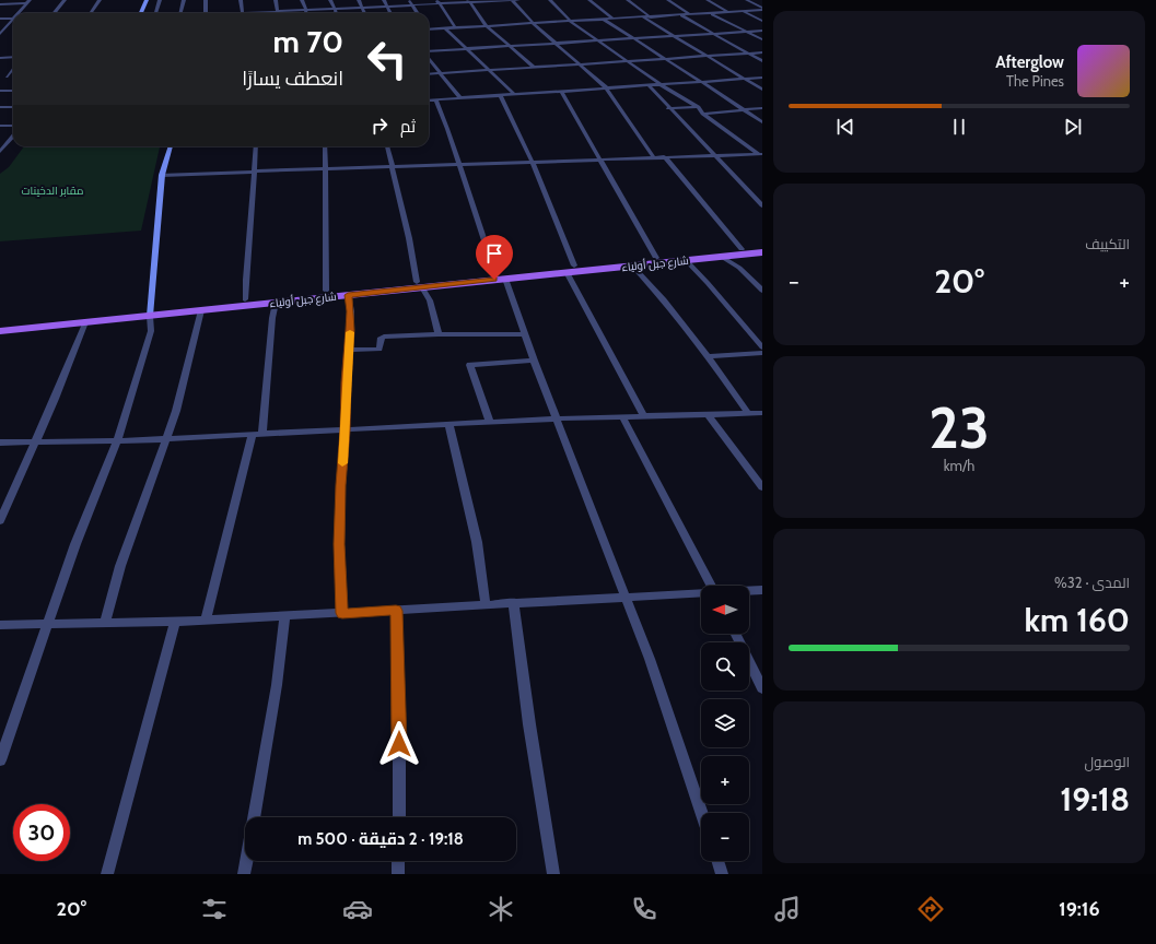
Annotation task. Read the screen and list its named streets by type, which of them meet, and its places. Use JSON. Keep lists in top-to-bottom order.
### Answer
{
  "streets": {
    "main road": ["شارع جبل أولياء"]
  },
  "parks": ["مقابر الدخينات"],
  "north": "left",
  "page": {
    "turn": ["70 m", "انعطف يسارًا"],
    "song": ["Afterglow", "The Pines"],
    "then": "ثم",
    "tile": [
      "التكييف",
      ["23", "km/h"],
      ["المدى · 32%", "160 km"],
      ["الوصول", "19:18"]
    ],
    "heat": ["−", "20°", "+"],
    "map_buttons": ["+", "−"],
    "limit": "30",
    "trip": "19:18 · 2 دقيقة · 500 m",
    "tabs": ["19:16", "20°"]
  }
}
